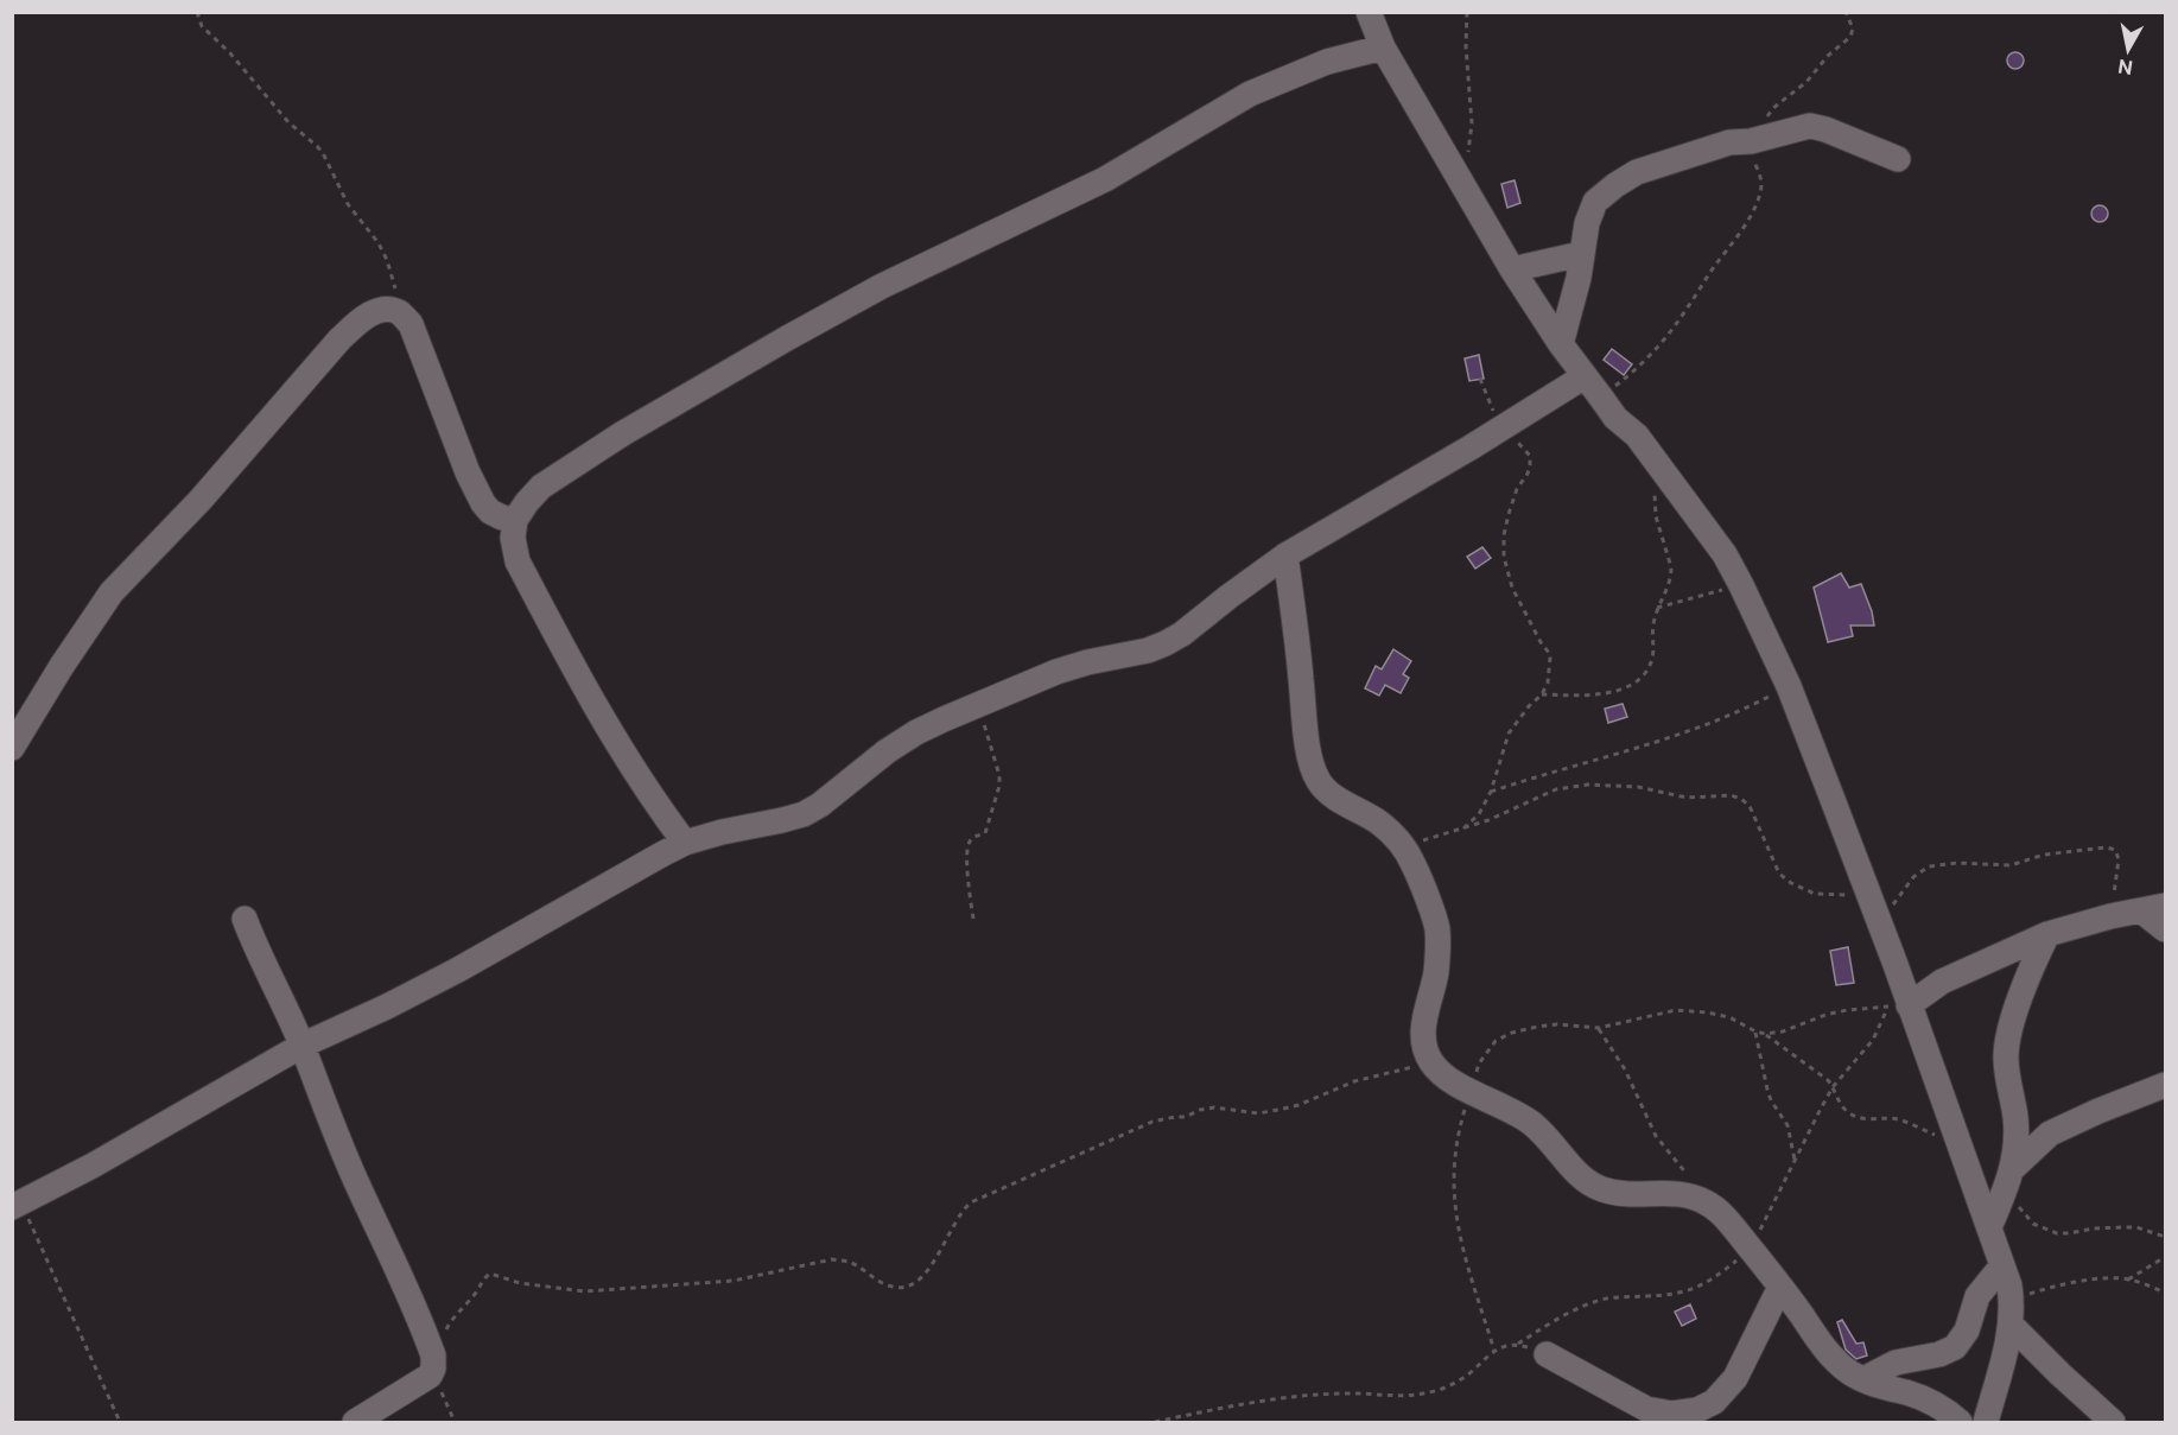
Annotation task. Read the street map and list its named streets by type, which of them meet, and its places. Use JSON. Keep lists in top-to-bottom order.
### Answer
{
  "north": "bottom"
}
